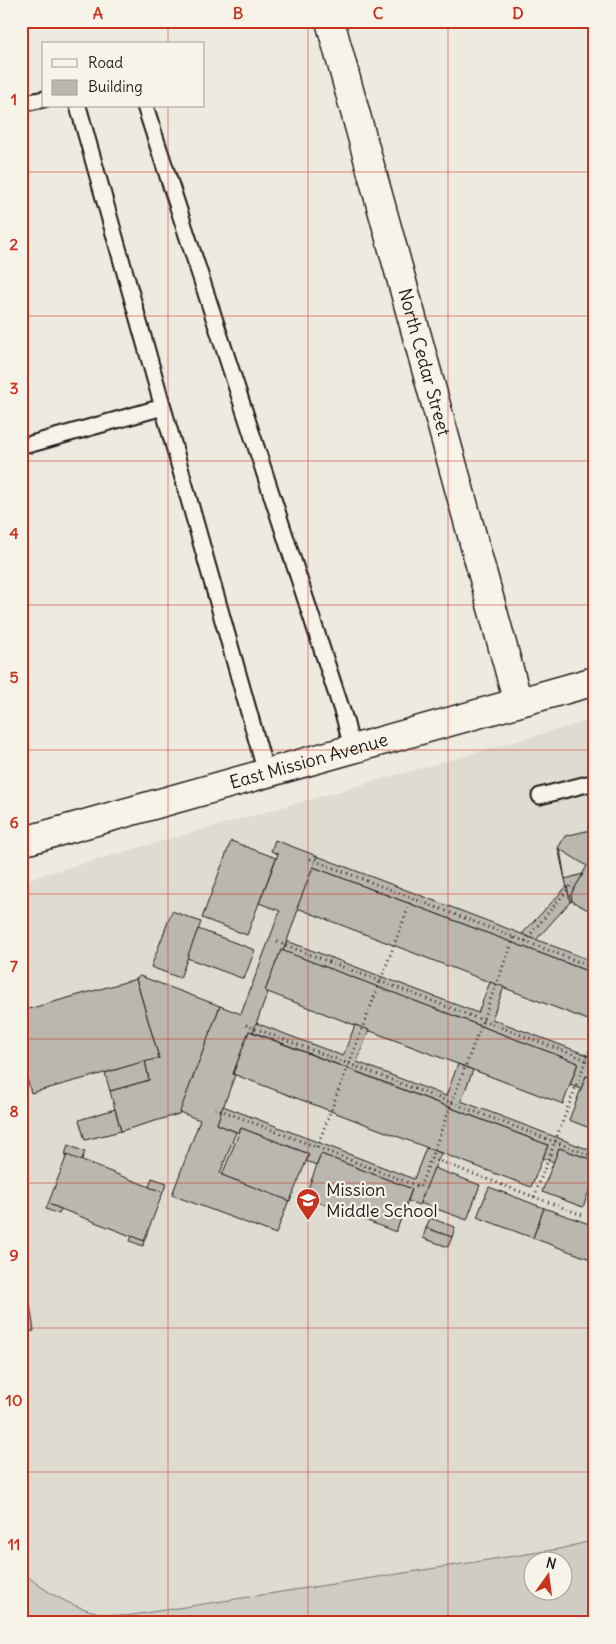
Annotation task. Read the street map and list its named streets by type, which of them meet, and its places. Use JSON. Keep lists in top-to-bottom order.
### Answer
{
  "streets": {
    "street": ["North Cedar Street", "East Mission Avenue"]
  },
  "crossings": [
    ["North Cedar Street", "East Mission Avenue"]
  ],
  "places": {
    "school or university": ["Mission Middle School"]
  },
  "legend": ["Road", "Building"],
  "north": "top",
  "grid": {
    "columns": [
      "A",
      "B",
      "C",
      "D"
    ],
    "rows": [
      "1",
      "2",
      "3",
      "4",
      "5",
      "6",
      "7",
      "8",
      "9",
      "10",
      "11"
    ]
  }
}
